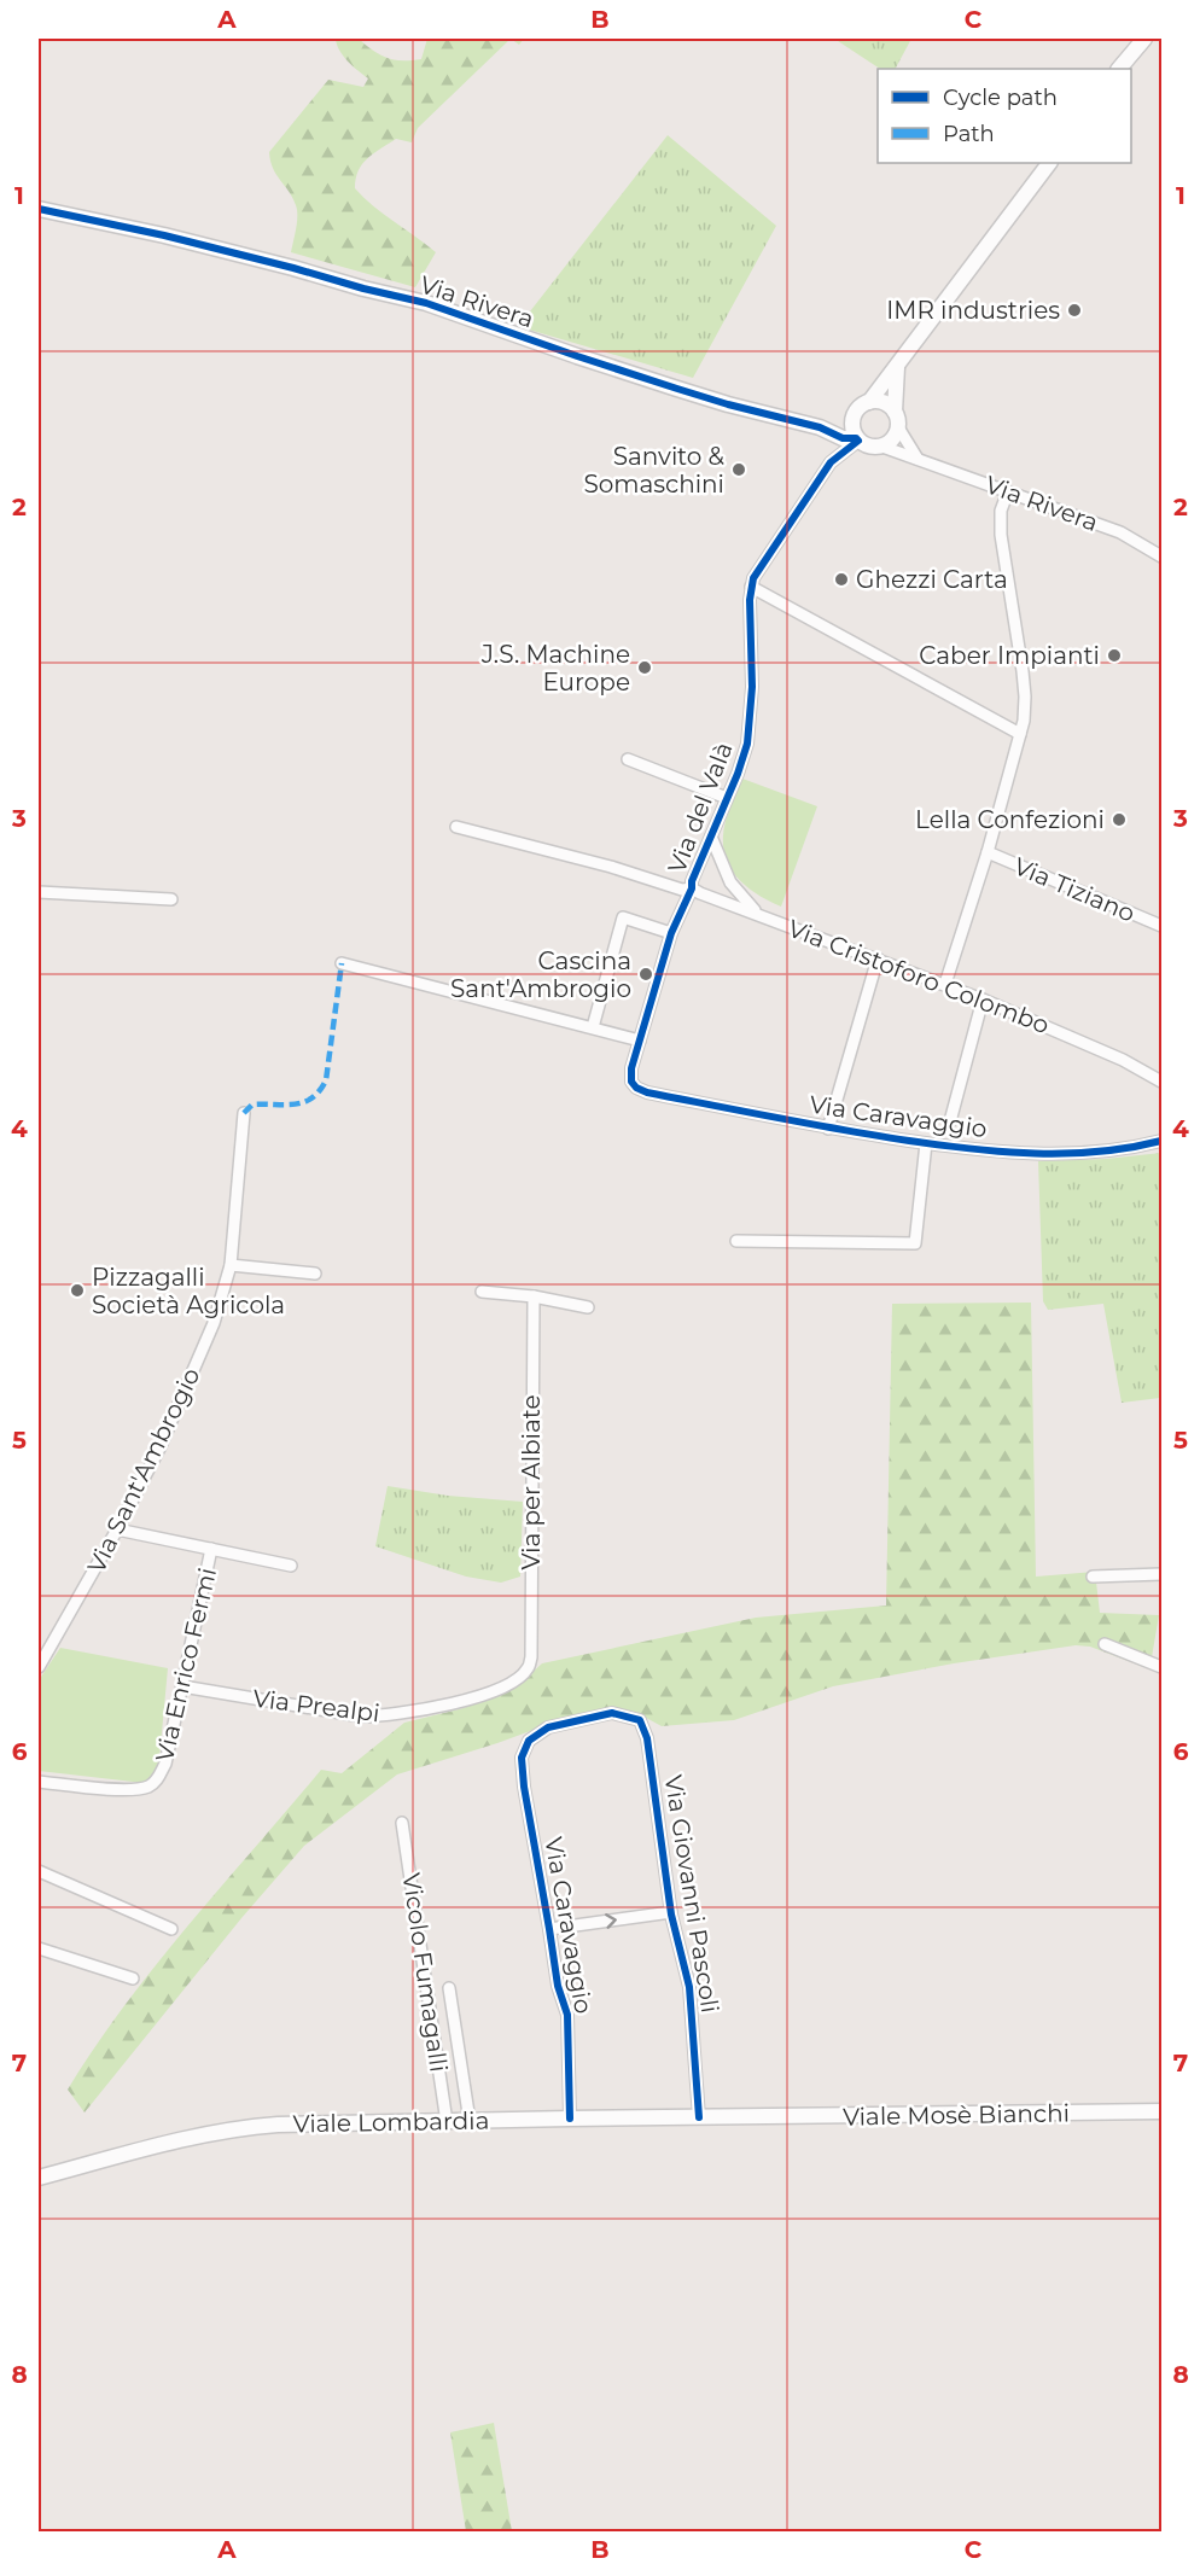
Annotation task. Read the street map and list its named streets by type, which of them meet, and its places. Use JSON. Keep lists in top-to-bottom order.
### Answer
{
  "streets": {
    "street": [
      "Via Rivera",
      "Via del Valà",
      "Via Tiziano",
      "Via Cristoforo Colombo",
      "Via Caravaggio",
      "Via Sant'Ambrogio",
      "Via per Albiate",
      "Via Enrico Fermi",
      "Via Prealpi",
      "Via Giovanni Pascoli",
      "Vicolo Fumagalli",
      "Viale Mosè Bianchi",
      "Viale Lombardia"
    ]
  },
  "crossings": [
    ["Via Rivera", "Via del Valà"],
    ["Via Rivera", "Via Tiziano"],
    ["Via del Valà", "Via Cristoforo Colombo"],
    ["Via del Valà", "Via Caravaggio"],
    ["Via Tiziano", "Via Cristoforo Colombo"],
    ["Via Caravaggio", "Via Giovanni Pascoli"],
    ["Via Caravaggio", "Viale Lombardia"],
    ["Via per Albiate", "Via Prealpi"],
    ["Via Enrico Fermi", "Via Prealpi"],
    ["Via Giovanni Pascoli", "Viale Lombardia"],
    ["Vicolo Fumagalli", "Viale Lombardia"],
    ["Viale Mosè Bianchi", "Viale Lombardia"]
  ],
  "places": [
    "IMR industries",
    "Sanvito & Somaschini",
    "Ghezzi Carta",
    "Caber Impianti",
    "J.S. Machine Europe",
    "Lella Confezioni",
    "Cascina Sant'Ambrogio",
    "Pizzagalli Società Agricola"
  ],
  "legend": ["Cycle path", "Path"],
  "grid": {
    "columns": ["A", "B", "C"],
    "rows": [
      "1",
      "2",
      "3",
      "4",
      "5",
      "6",
      "7",
      "8"
    ]
  }
}
